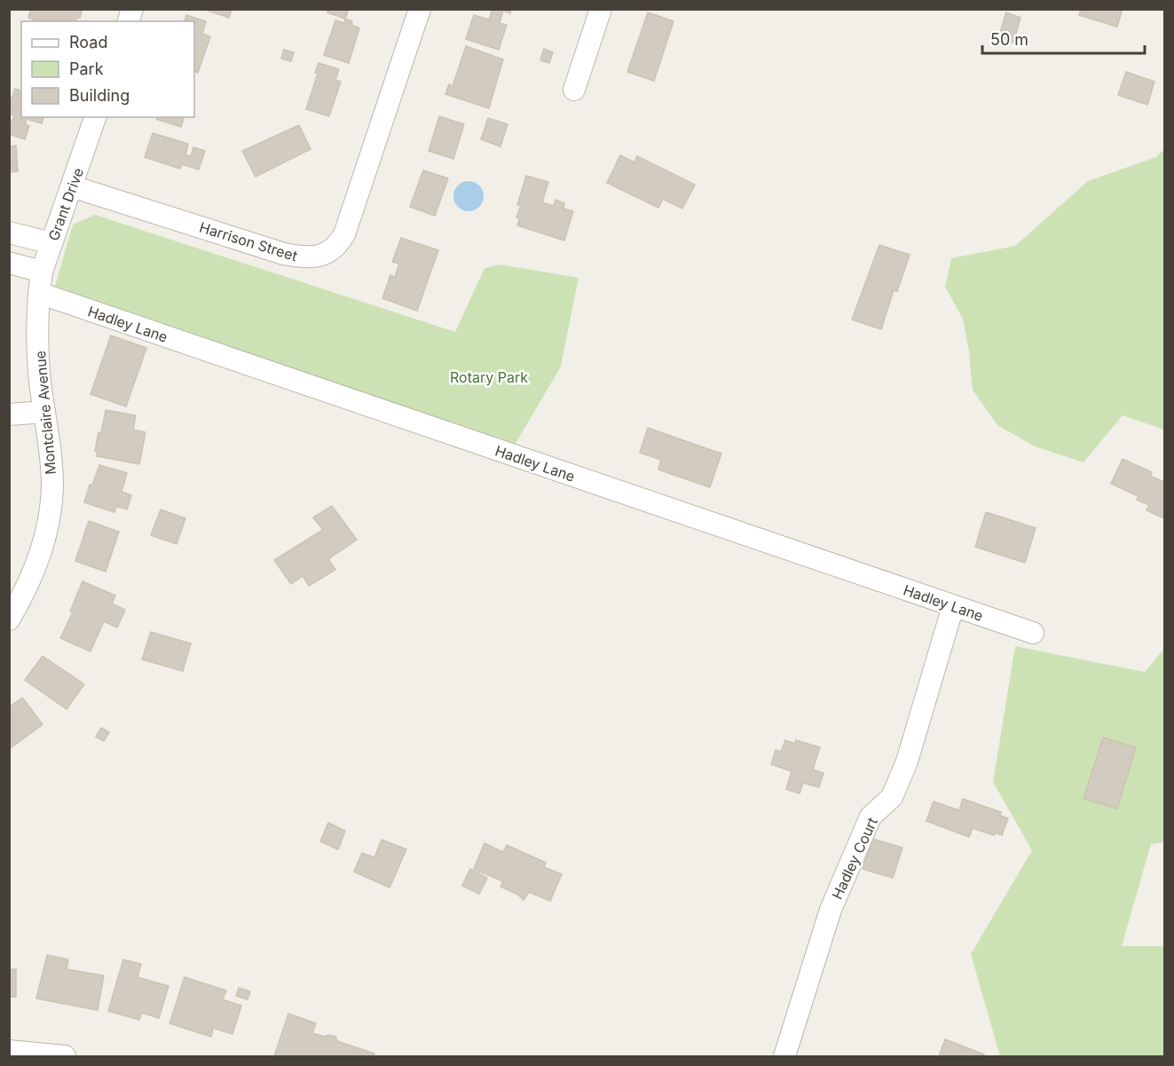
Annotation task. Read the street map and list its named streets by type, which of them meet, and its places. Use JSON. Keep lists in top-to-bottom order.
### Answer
{
  "streets": {
    "street": [
      "Grant Drive",
      "Harrison Street",
      "Hadley Lane",
      "Montclaire Avenue",
      "Hadley Court"
    ]
  },
  "crossings": [
    ["Grant Drive", "Harrison Street"],
    ["Grant Drive", "Hadley Lane"],
    ["Grant Drive", "Montclaire Avenue"],
    ["Hadley Lane", "Montclaire Avenue"],
    ["Hadley Lane", "Hadley Court"]
  ],
  "parks": ["Rotary Park"],
  "legend": ["Road", "Park", "Building"],
  "scale_bar": "50 m"
}
